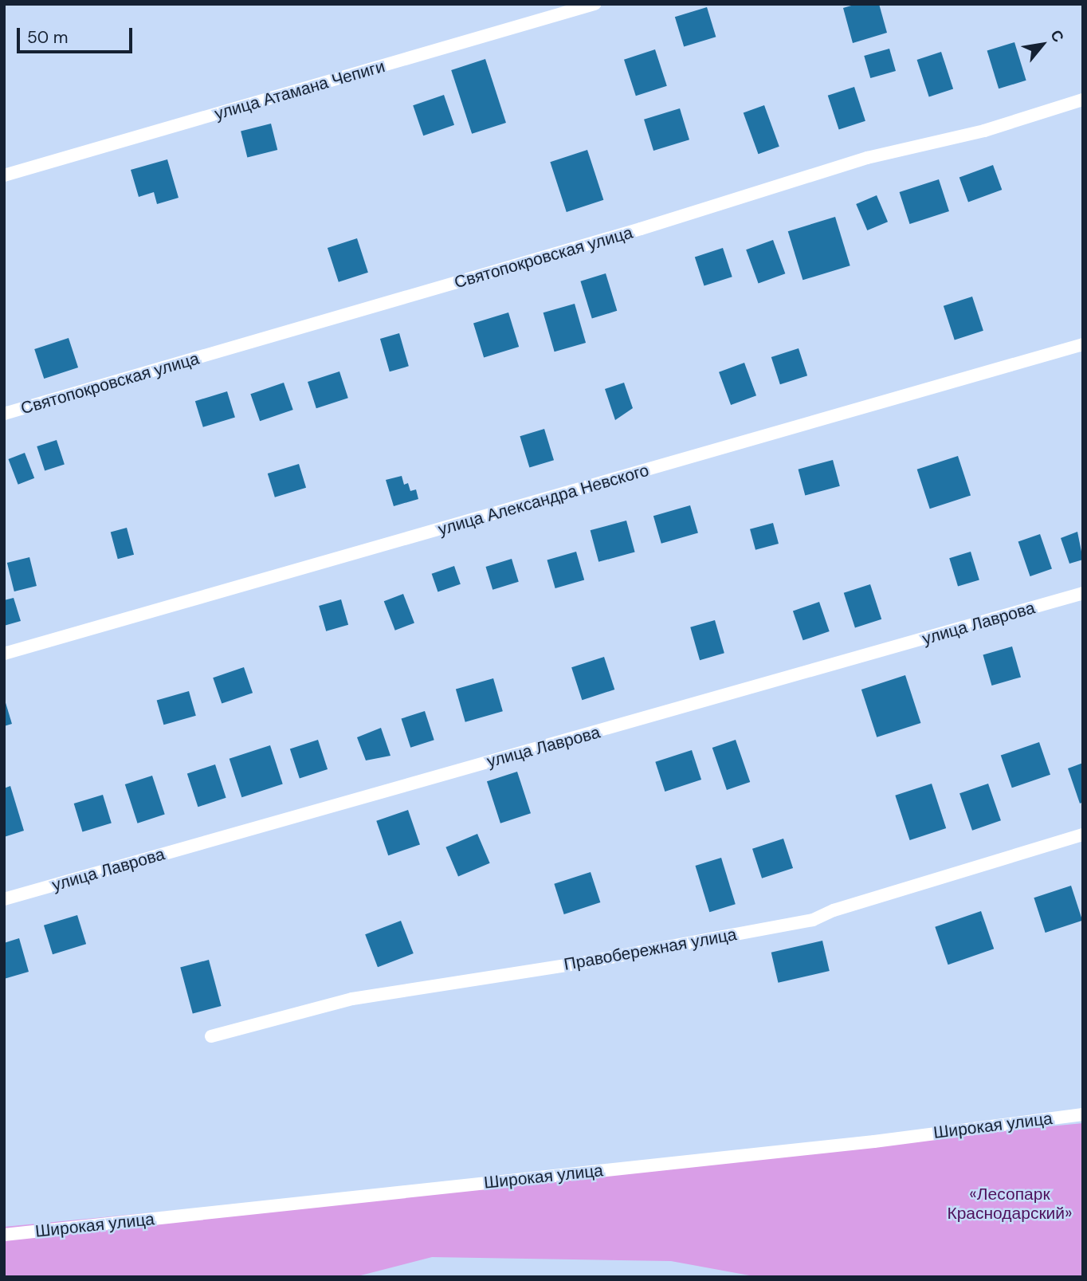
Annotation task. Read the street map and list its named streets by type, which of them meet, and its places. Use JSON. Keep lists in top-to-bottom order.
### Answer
{
  "streets": {
    "street": [
      "улица Атамана Чепиги",
      "Святопокровская улица",
      "улица Александра Невского",
      "улица Лаврова",
      "Правобережная улица",
      "Широкая улица"
    ]
  },
  "parks": ["«Лесопарк Краснодарский»"],
  "scale_bar": "50 m",
  "north": "top right"
}
